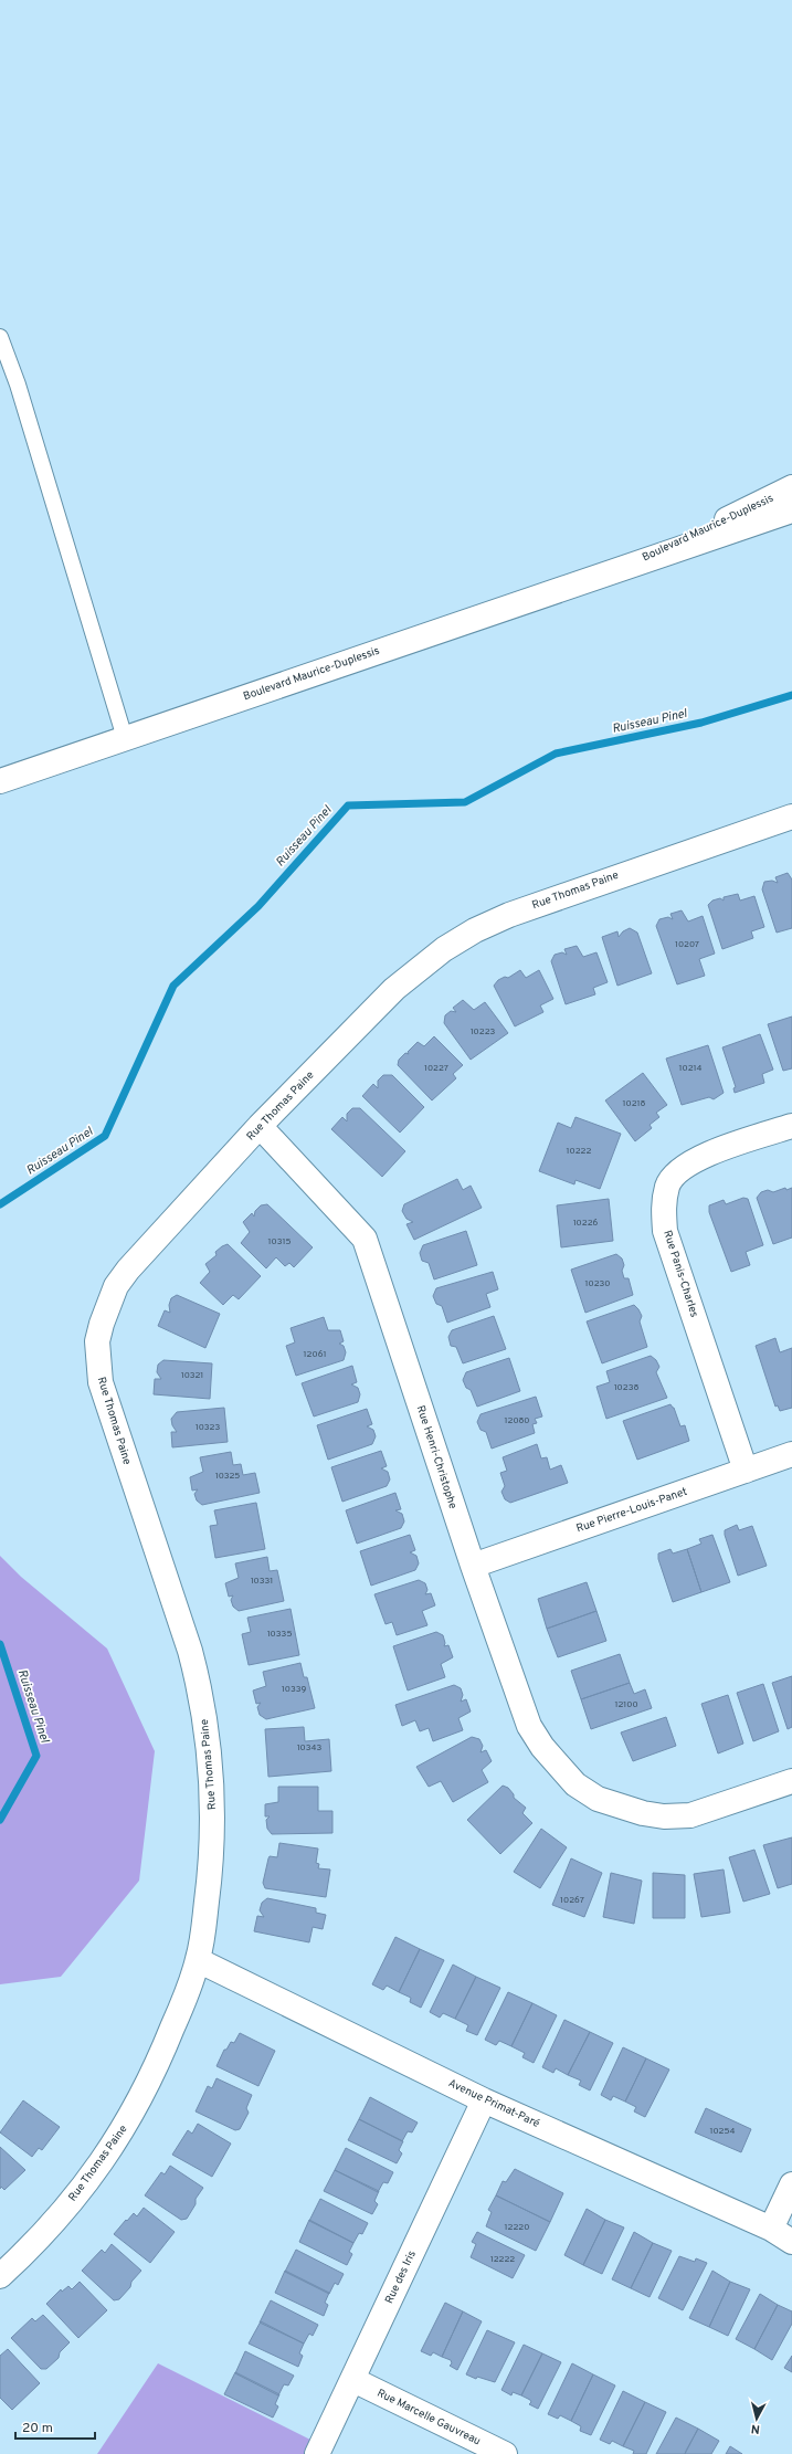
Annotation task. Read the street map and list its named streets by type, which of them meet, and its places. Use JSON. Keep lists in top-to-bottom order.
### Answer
{
  "streets": {
    "street": [
      "Boulevard Maurice-Duplessis",
      "Rue Thomas Paine",
      "Rue Panis-Charles",
      "Rue Henri-Christophe",
      "Rue Pierre-Louis-Panet",
      "Avenue Primat-Paré",
      "Rue des Iris",
      "Rue Marcelle Gauvreau"
    ]
  },
  "crossings": [
    ["Rue Thomas Paine", "Rue Henri-Christophe"],
    ["Rue Thomas Paine", "Avenue Primat-Paré"],
    ["Rue Panis-Charles", "Rue Pierre-Louis-Panet"],
    ["Rue Henri-Christophe", "Rue Pierre-Louis-Panet"],
    ["Avenue Primat-Paré", "Rue des Iris"],
    ["Rue des Iris", "Rue Marcelle Gauvreau"]
  ],
  "water": ["Ruisseau Pinel"],
  "house_numbers": [
    "10207",
    "10223",
    "10227",
    "10214",
    "10218",
    "10222",
    "10226",
    "10315",
    "10230",
    "12061",
    "10321",
    "10238",
    "12080",
    "10323",
    "10325",
    "10331",
    "10335",
    "10339",
    "12100",
    "10343",
    "10267",
    "10254",
    "12220",
    "12222"
  ],
  "scale_bar": "20 m",
  "north": "bottom"
}
